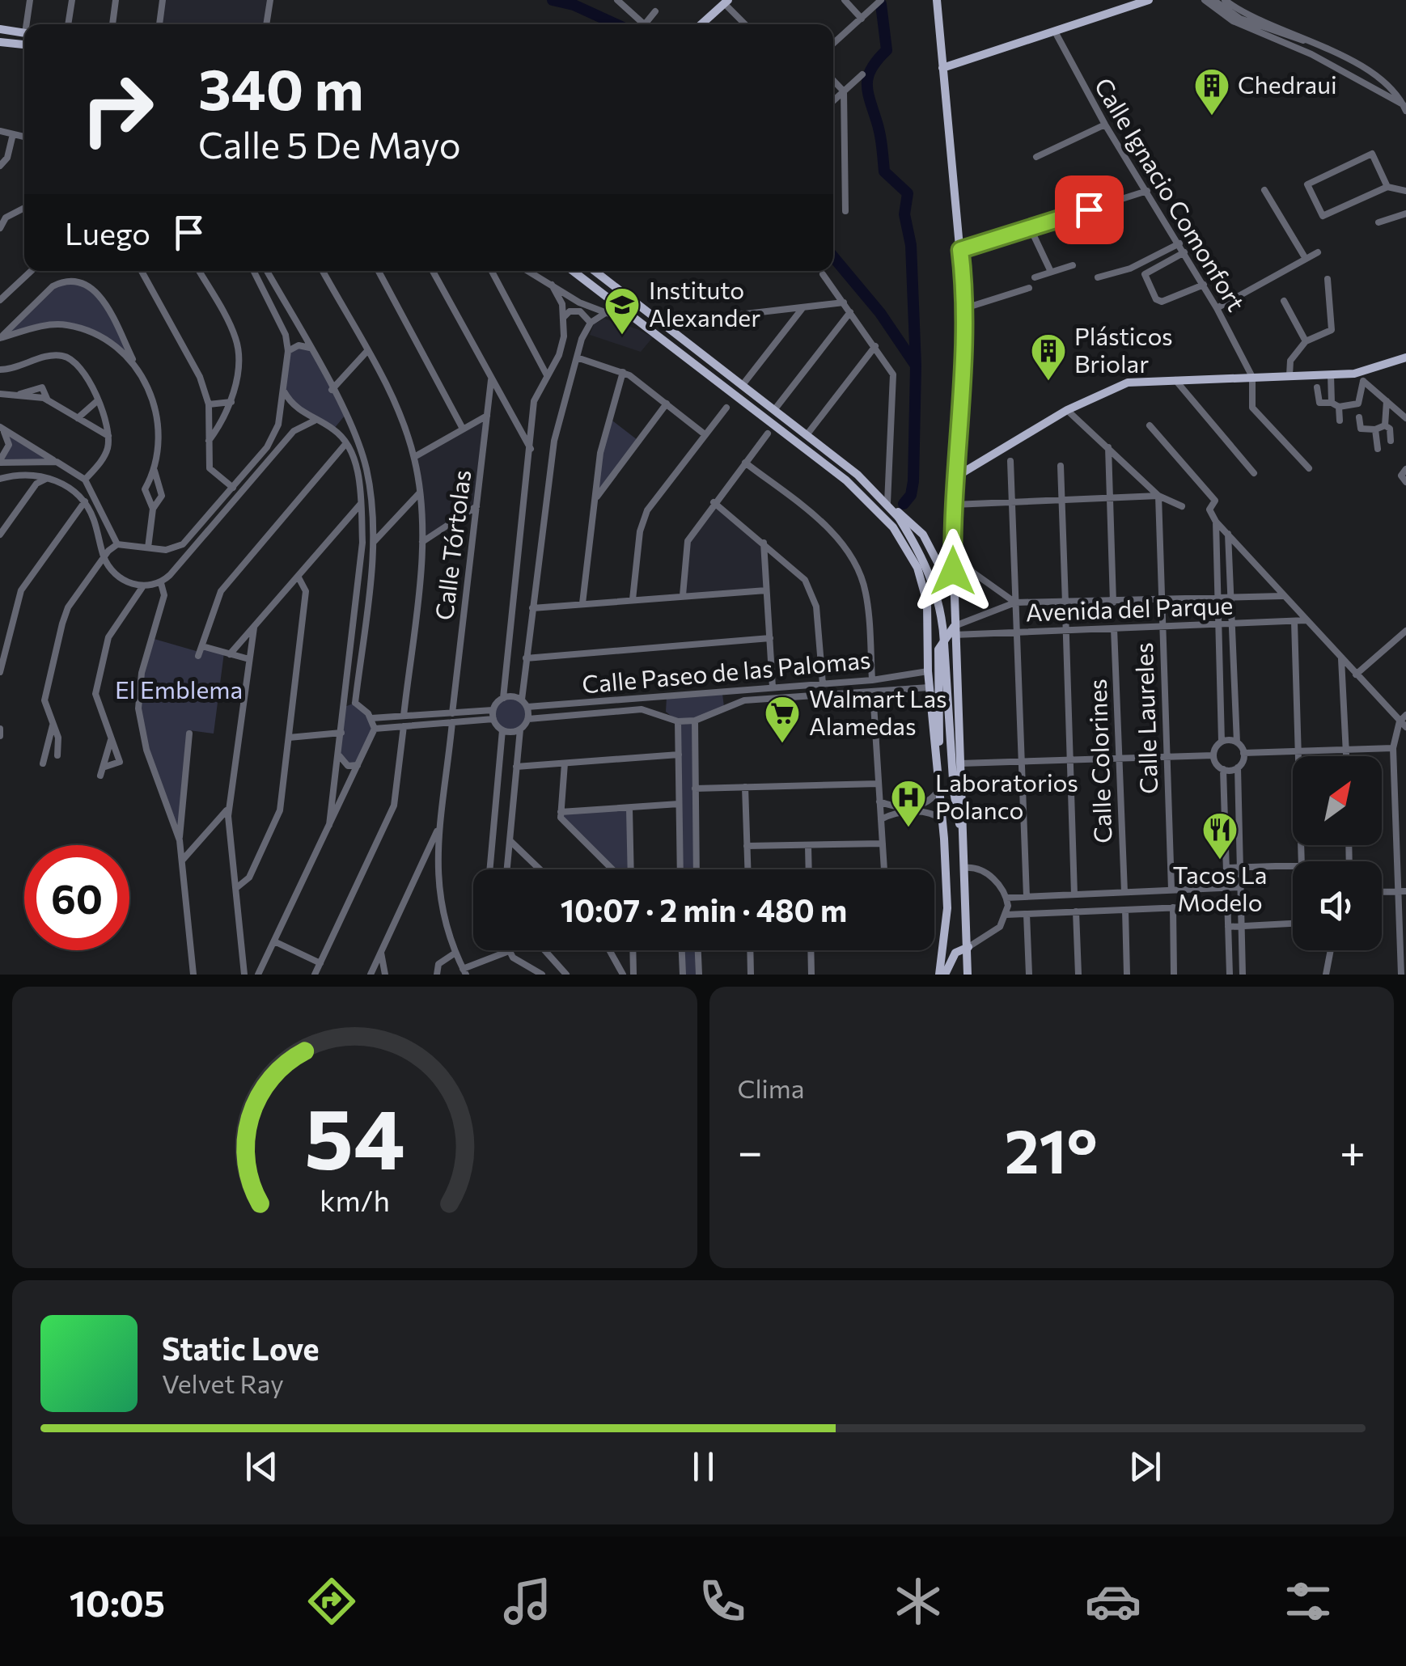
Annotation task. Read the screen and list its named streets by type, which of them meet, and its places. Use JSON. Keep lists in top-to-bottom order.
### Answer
{
  "streets": {
    "street": [
      "Calle Ignacio Comonfort",
      "Calle Tórtolas",
      "Avenida del Parque",
      "Calle Paseo de las Palomas",
      "Calle Laureles",
      "Calle Colorines"
    ]
  },
  "crossings": [
    ["Avenida del Parque", "Calle Laureles"],
    ["Avenida del Parque", "Calle Colorines"]
  ],
  "parks": ["El Emblema"],
  "places": {
    "building": ["Chedraui", "Plásticos Briolar"],
    "school or university": ["Instituto Alexander"],
    "supermarket": ["Walmart Las Alamedas"],
    "hospital": ["Laboratorios Polanco"],
    "restaurant": ["Tacos La Modelo"]
  },
  "north": "top right",
  "page": {
    "turn": ["340 m", "Calle 5 De Mayo"],
    "then": "Luego",
    "limit": "60",
    "trip": "10:07 · 2 min · 480 m",
    "tile": "Clima",
    "heat": ["−", "21°", "+"],
    "song": ["Static Love", "Velvet Ray"],
    "tabs": "10:05",
    "gauge": ["54", "km/h"]
  }
}
